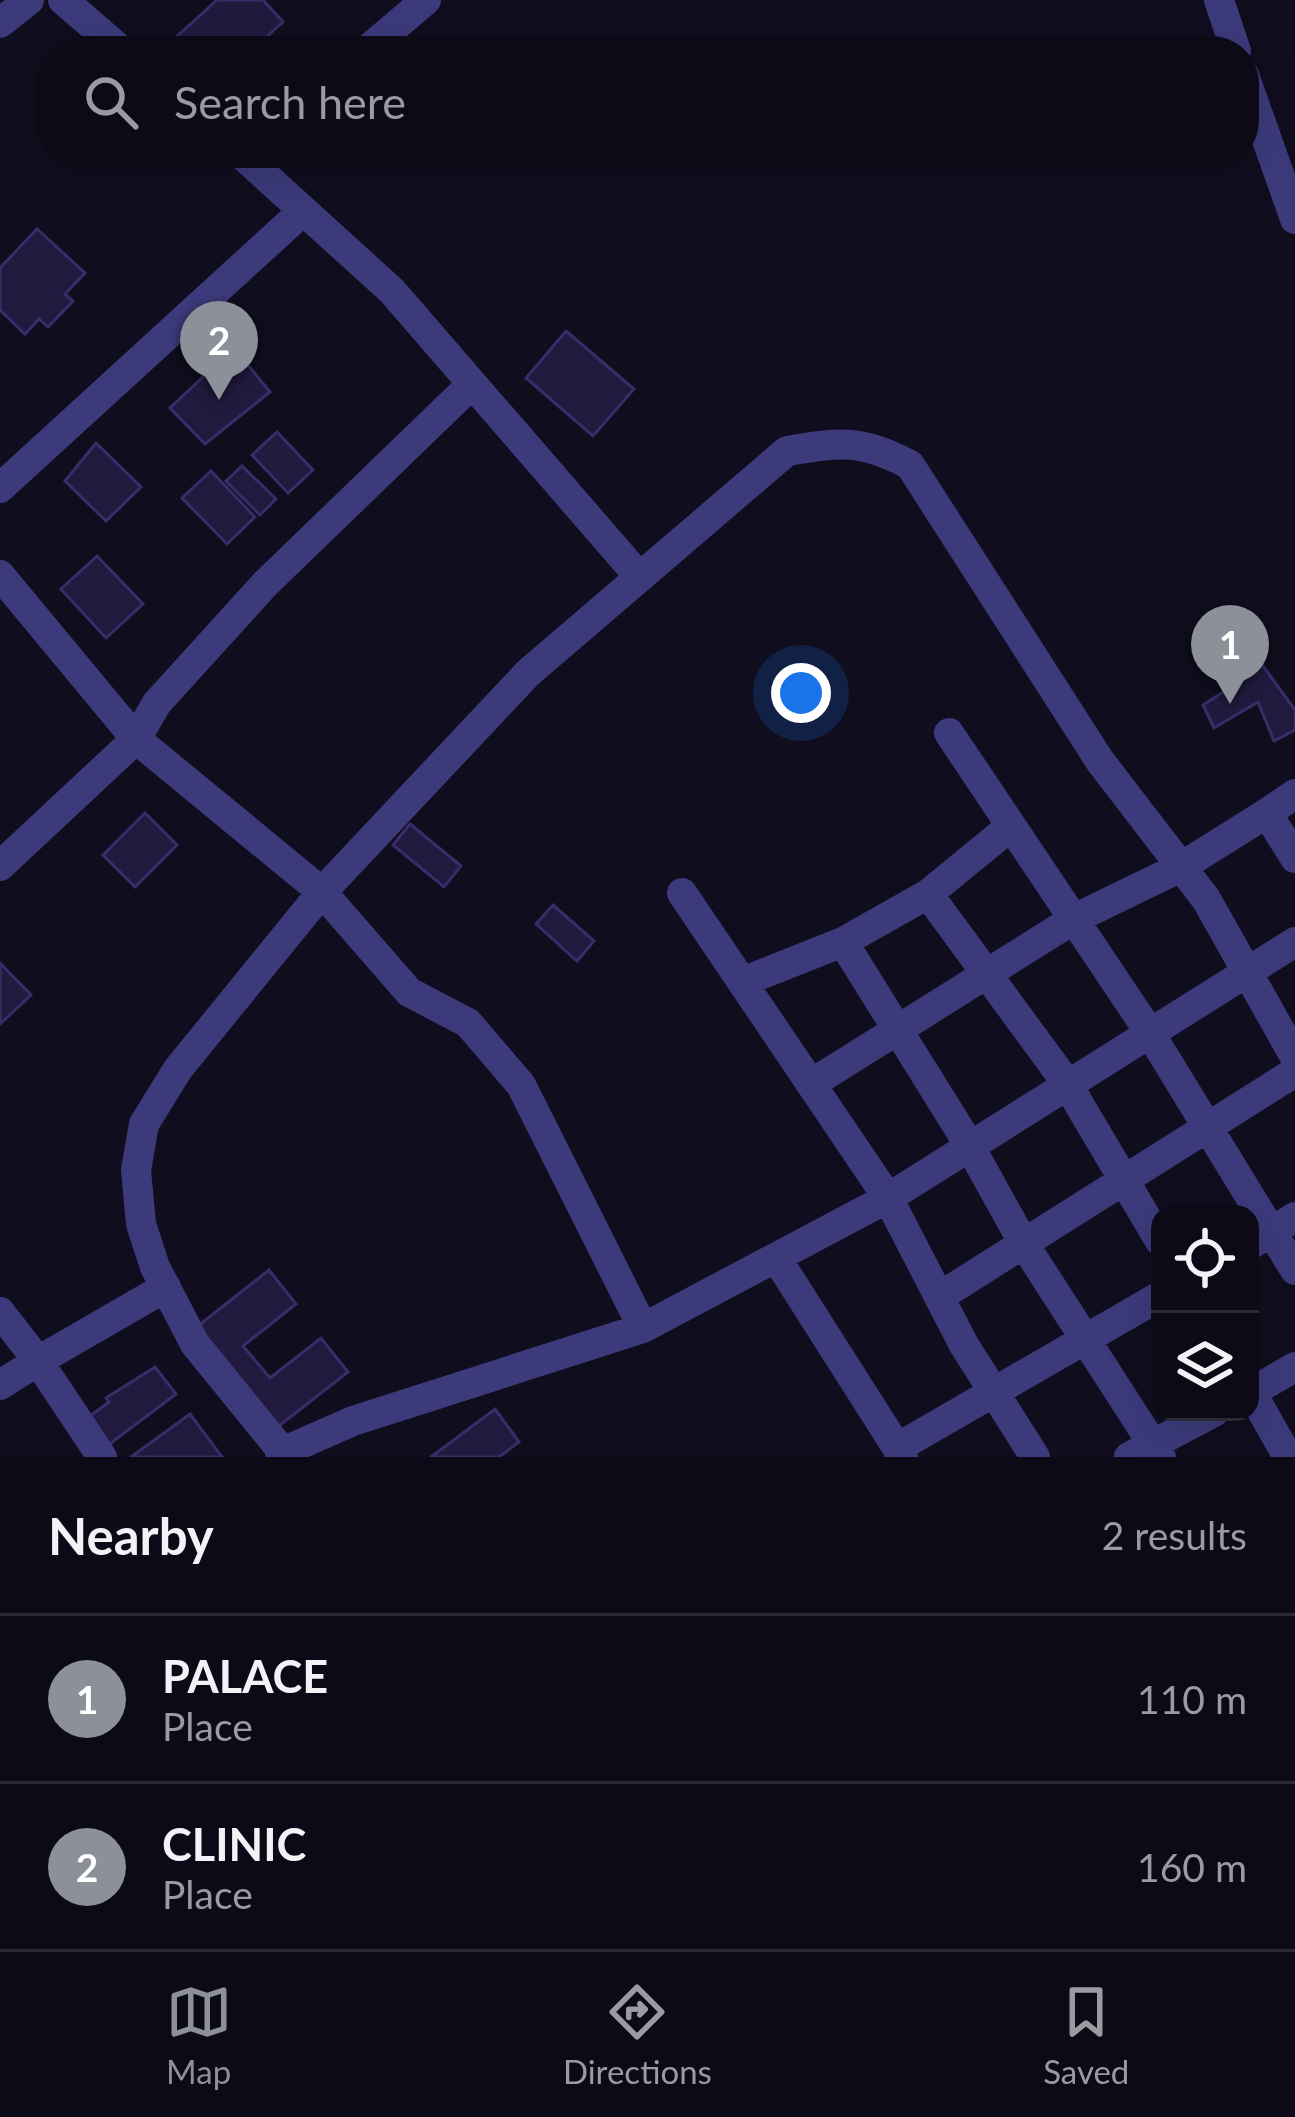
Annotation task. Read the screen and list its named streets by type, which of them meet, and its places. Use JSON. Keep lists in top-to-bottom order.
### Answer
{
  "page": {
    "search": "Search here",
    "pins": ["2", "1"],
    "heading": ["Nearby", "2 results"],
    "list": [
      {
        "mark": "1",
        "name": "PALACE",
        "note": "Place",
        "value": "110 m"
      },
      {
        "mark": "2",
        "name": "CLINIC",
        "note": "Place",
        "value": "160 m"
      }
    ],
    "nav": ["Map", "Directions", "Saved"]
  }
}
